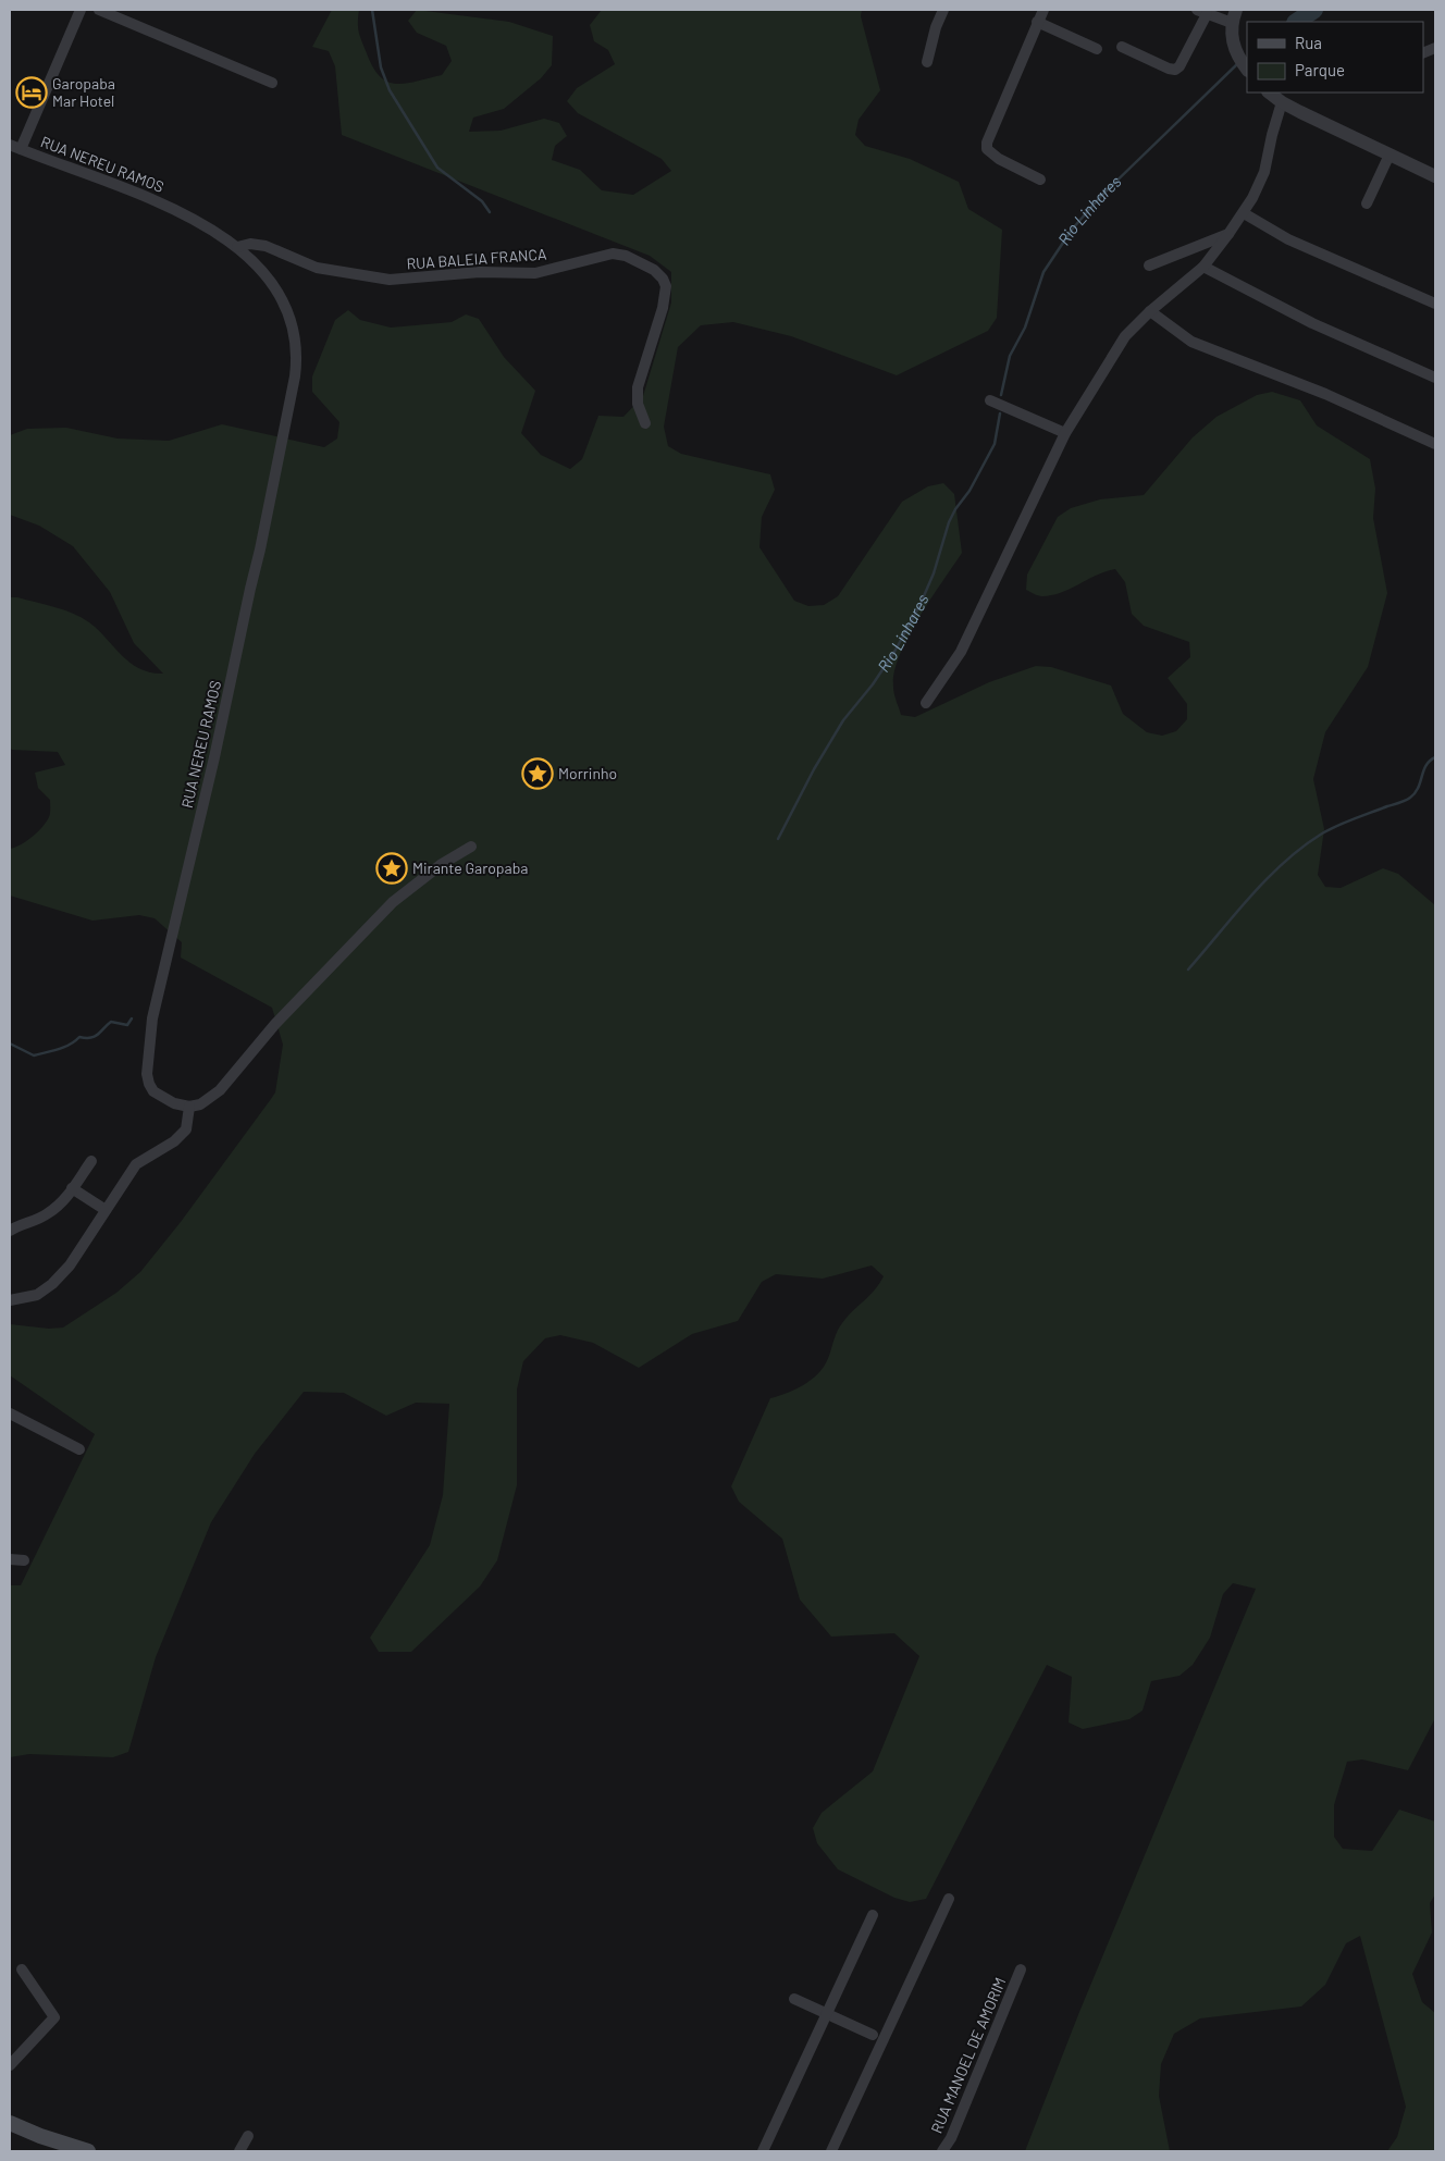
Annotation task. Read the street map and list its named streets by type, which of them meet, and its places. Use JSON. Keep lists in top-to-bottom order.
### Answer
{
  "streets": {
    "street": ["RUA NEREU RAMOS", "RUA BALEIA FRANCA", "RUA MANOEL DE AMORIM"]
  },
  "crossings": [
    ["RUA NEREU RAMOS", "RUA BALEIA FRANCA"]
  ],
  "water": ["Rio Linhares"],
  "places": {
    "hotel": ["Garopaba Mar Hotel"],
    "place": ["Morrinho", "Mirante Garopaba"]
  },
  "legend": ["Rua", "Parque"]
}
